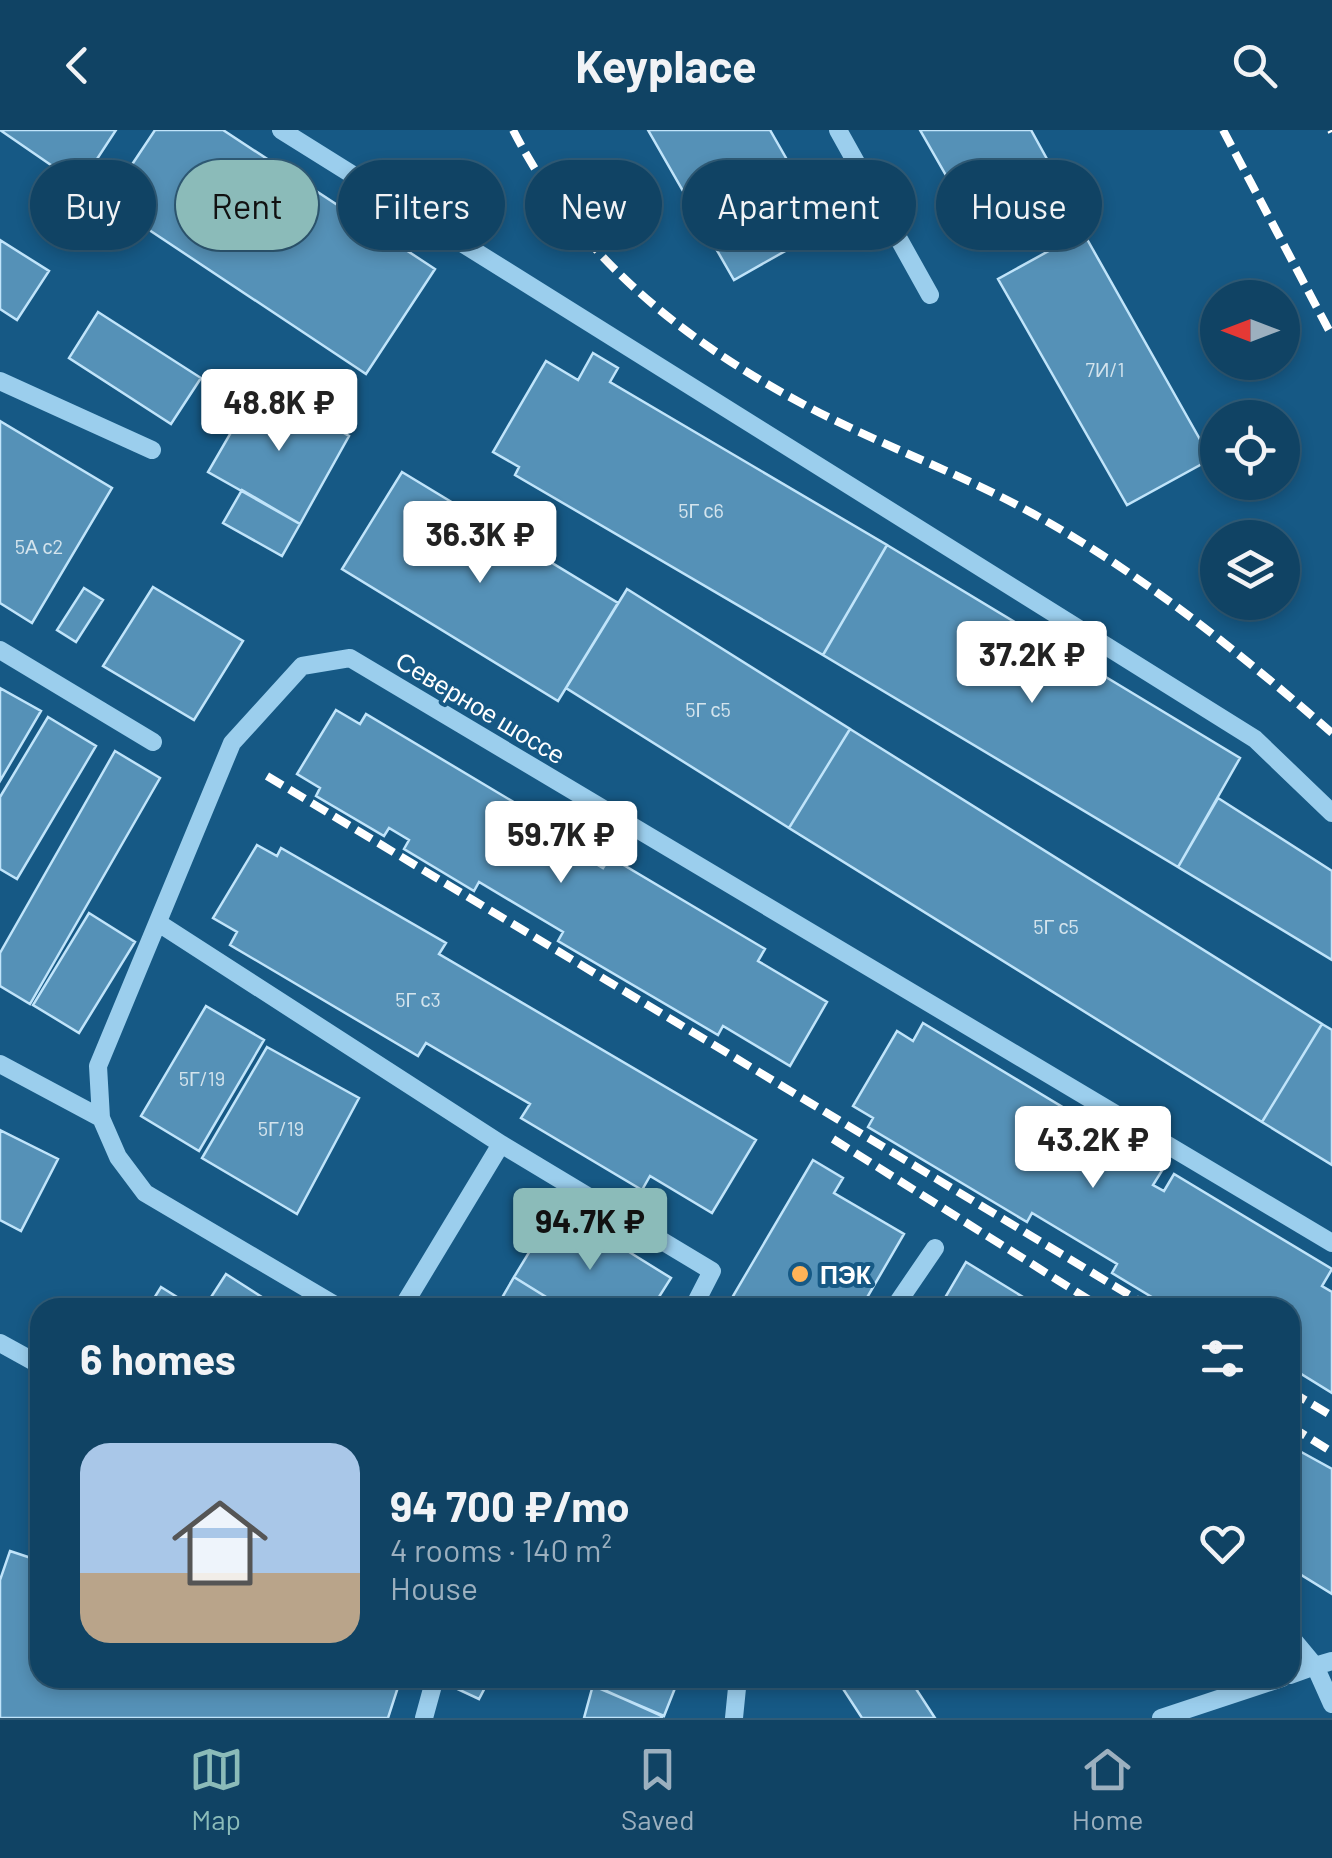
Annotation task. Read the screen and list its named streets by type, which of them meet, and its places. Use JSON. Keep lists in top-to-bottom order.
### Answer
{
  "streets": {
    "lane": ["Северное шоссе"]
  },
  "places": ["ПЭК"],
  "house_numbers": [
    "7И/1",
    "5Г с6",
    "5А с2",
    "5Г с5",
    "5Г с5",
    "5Г с3",
    "5Г/19",
    "5Г/19"
  ],
  "north": "left",
  "page": {
    "header": "Keyplace",
    "chip": [
      "Buy",
      "Rent",
      "Filters",
      "New",
      "Apartment",
      "House"
    ],
    "price": [
      "48.8K ₽",
      "36.3K ₽",
      "37.2K ₽",
      "59.7K ₽",
      "43.2K ₽",
      "94.7K ₽"
    ],
    "heading": "6 homes",
    "list": [
      {
        "name": "94 700 ₽/mo",
        "note": "4 rooms · 140 m² · House"
      }
    ],
    "tabs": ["Map", "Saved", "Home"]
  }
}
